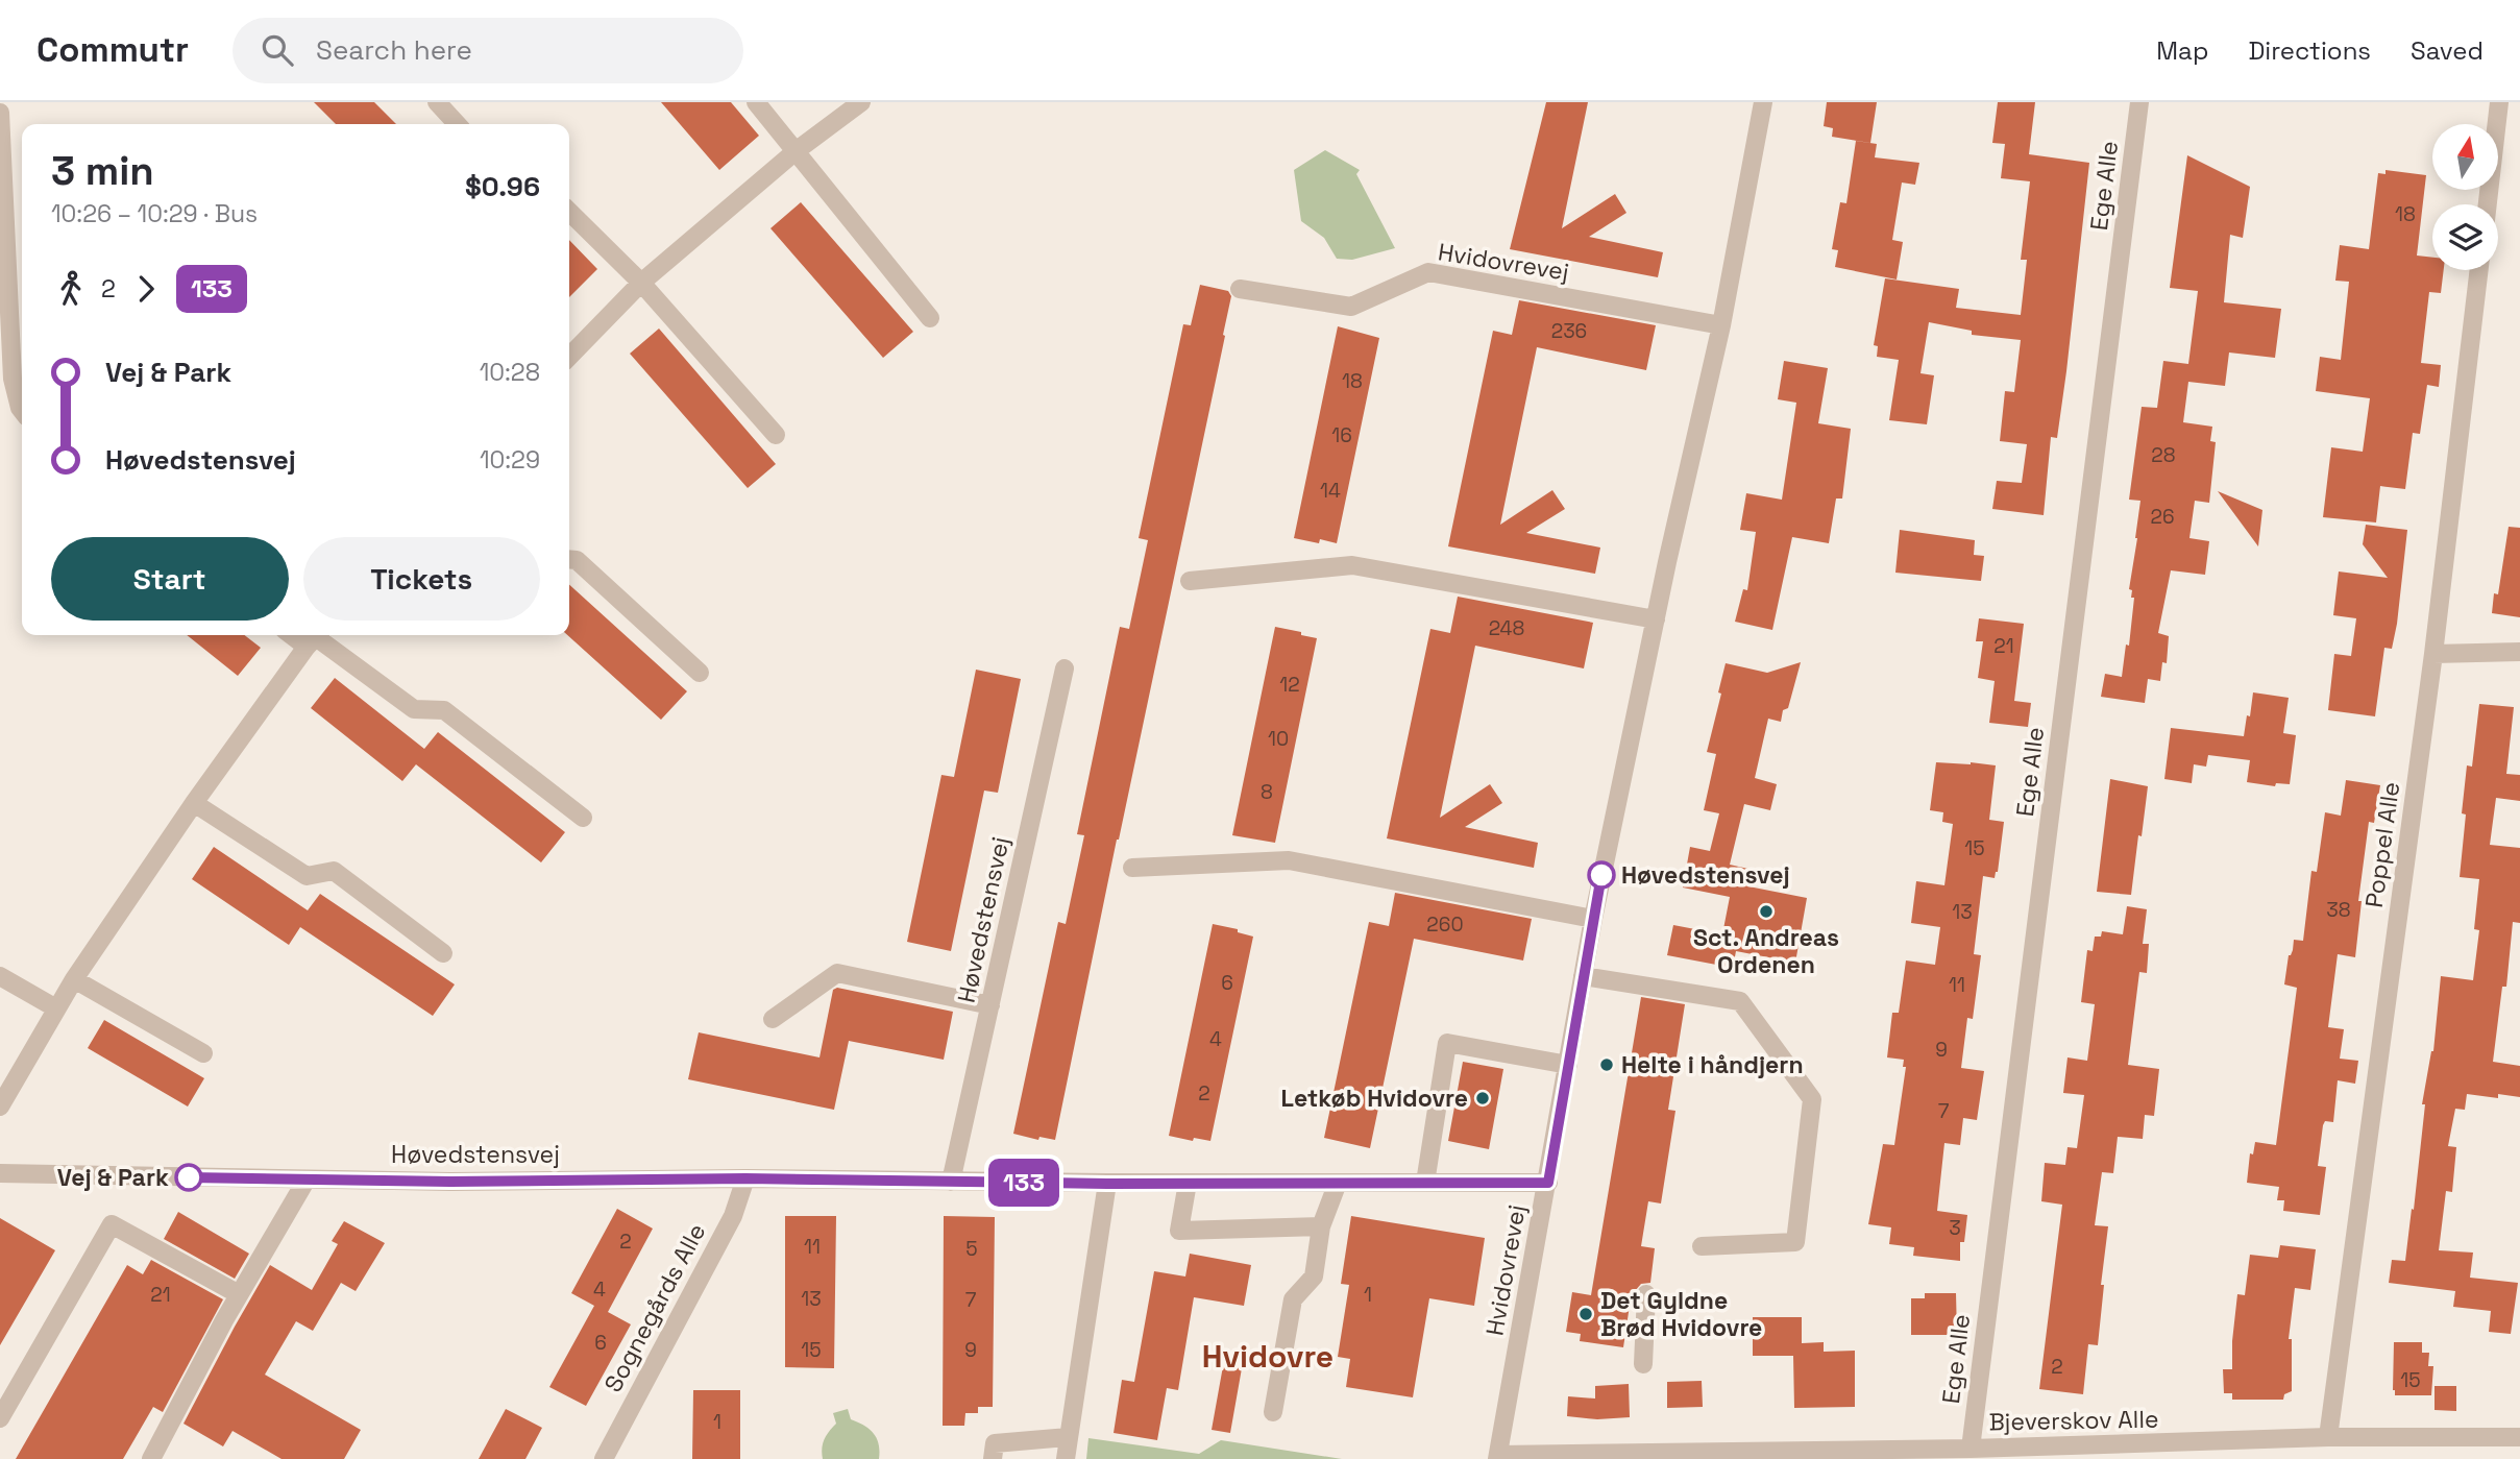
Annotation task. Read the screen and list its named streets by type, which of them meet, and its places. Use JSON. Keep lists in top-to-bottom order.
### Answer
{
  "streets": {
    "street": [
      "Ege Alle",
      "Hvidovrevej",
      "Poppel Alle",
      "Høvedstensvej",
      "Sognegårds Alle",
      "Bjeverskov Alle"
    ]
  },
  "crossings": [
    ["Ege Alle", "Bjeverskov Alle"],
    ["Hvidovrevej", "Høvedstensvej"],
    ["Hvidovrevej", "Bjeverskov Alle"],
    ["Poppel Alle", "Bjeverskov Alle"],
    ["Høvedstensvej", "Sognegårds Alle"]
  ],
  "districts": ["Hvidovre"],
  "places": [
    "Høvedstensvej",
    "Sct. Andreas Ordenen",
    "Helte i håndjern",
    "Letkøb Hvidovre",
    "Vej & Park",
    "Det Gyldne Brød Hvidovre"
  ],
  "lines": ["bus line 133"],
  "house_numbers": [
    "18",
    "236",
    "18",
    "16",
    "28",
    "14",
    "26",
    "248",
    "21",
    "12",
    "10",
    "8",
    "15",
    "38",
    "13",
    "260",
    "6",
    "11",
    "4",
    "9",
    "2",
    "7",
    "3",
    "2",
    "11",
    "5",
    "4",
    "21",
    "1",
    "13",
    "7",
    "6",
    "15",
    "9",
    "2",
    "15",
    "1"
  ],
  "north": "top",
  "page": {
    "header": "Commutr",
    "search": "Search here",
    "nav": ["Map", "Directions", "Saved"],
    "on_map": "133",
    "heading": ["3 min", "10:26 – 10:29 · Bus", "$0.96"],
    "legs": ["2", "133"],
    "list": [
      {
        "name": "Vej & Park",
        "value": "10:28"
      },
      {
        "name": "Høvedstensvej",
        "value": "10:29"
      }
    ],
    "buttons": ["Start", "Tickets"]
  }
}
